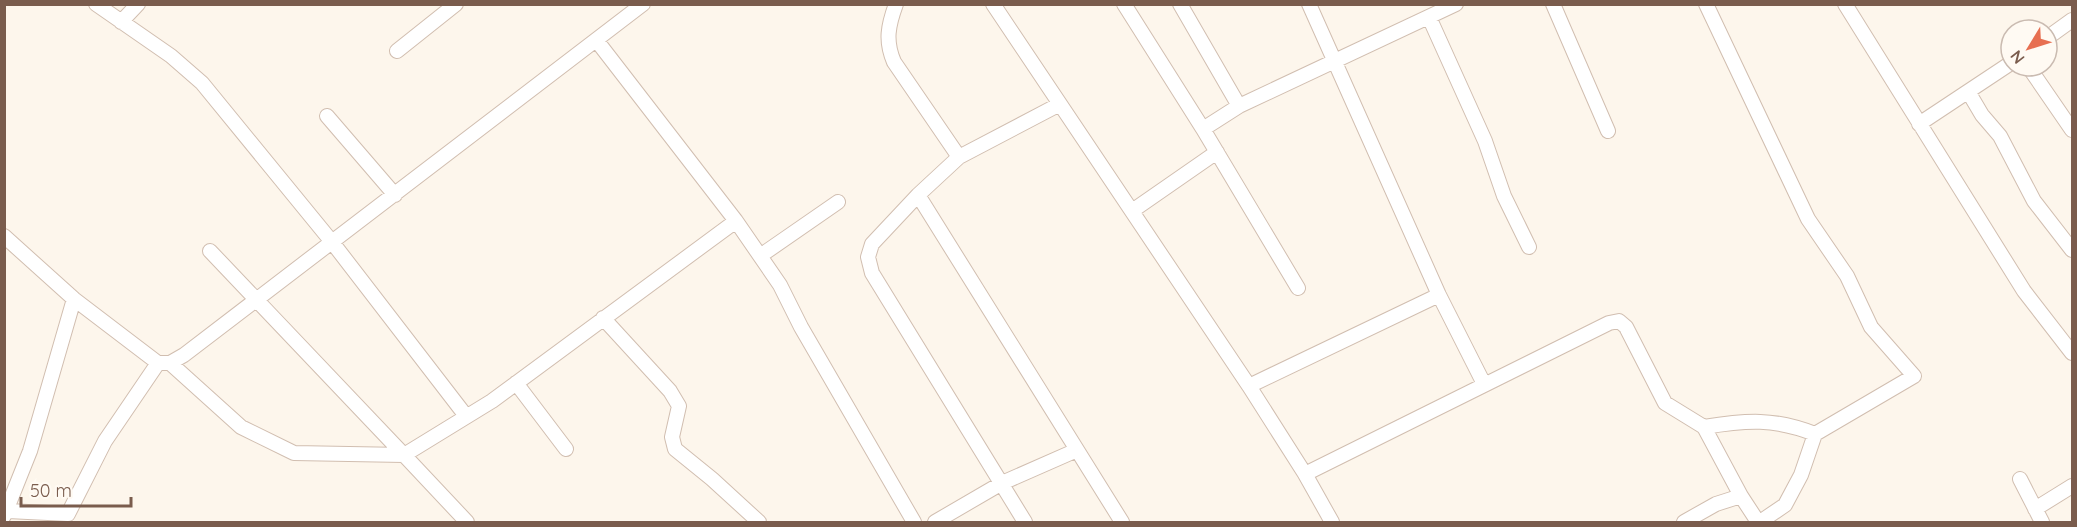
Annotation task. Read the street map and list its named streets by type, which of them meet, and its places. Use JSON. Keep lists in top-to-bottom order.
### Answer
{
  "scale_bar": "50 m",
  "north": "bottom left"
}
